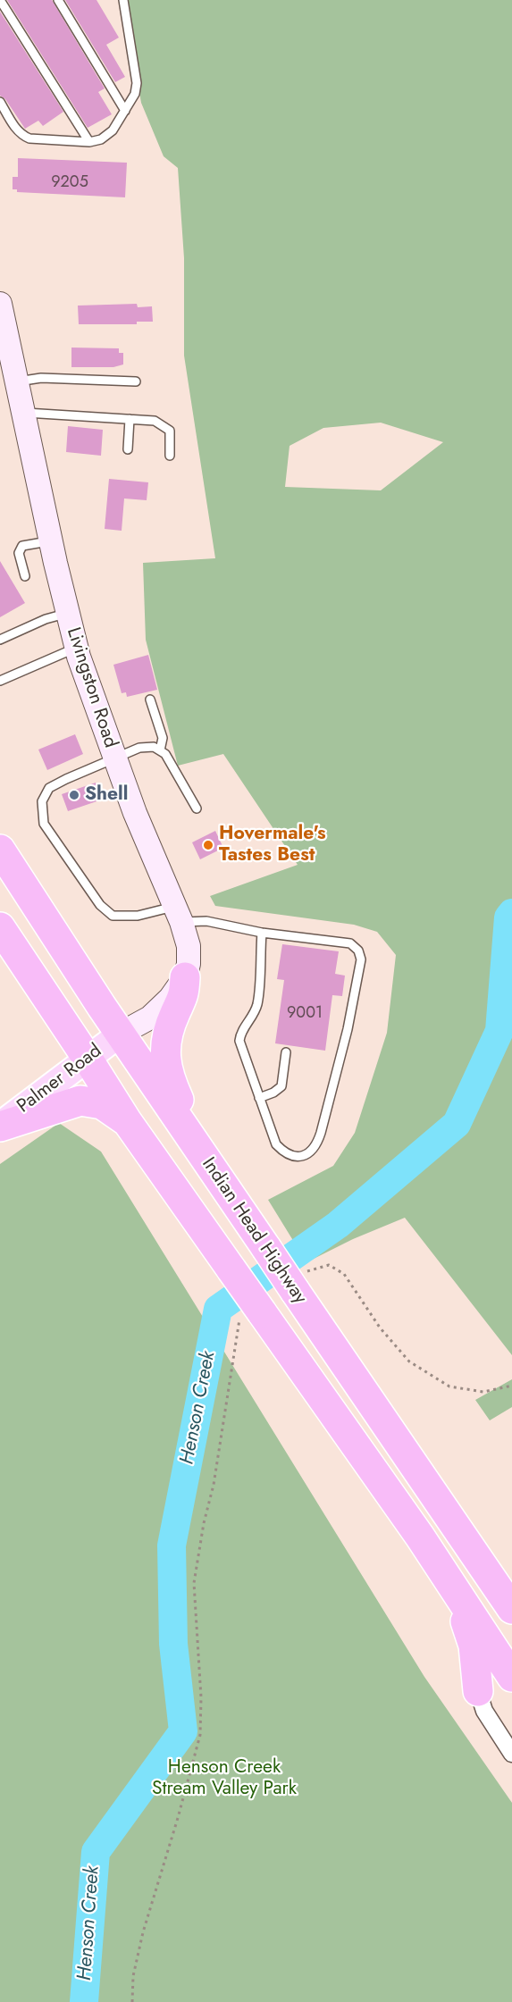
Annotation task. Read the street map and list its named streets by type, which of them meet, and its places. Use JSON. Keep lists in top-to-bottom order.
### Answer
{
  "streets": {
    "highway": ["Indian Head Highway"],
    "main road": ["Livingston Road", "Palmer Road"]
  },
  "crossings": [
    ["Livingston Road", "Palmer Road"],
    ["Livingston Road", "Indian Head Highway"],
    ["Palmer Road", "Indian Head Highway"]
  ],
  "water": ["Henson Creek"],
  "parks": ["Henson Creek Stream Valley Park"],
  "places": ["Shell", "Hovermale's Tastes Best"],
  "house_numbers": ["9205", "9001"]
}
